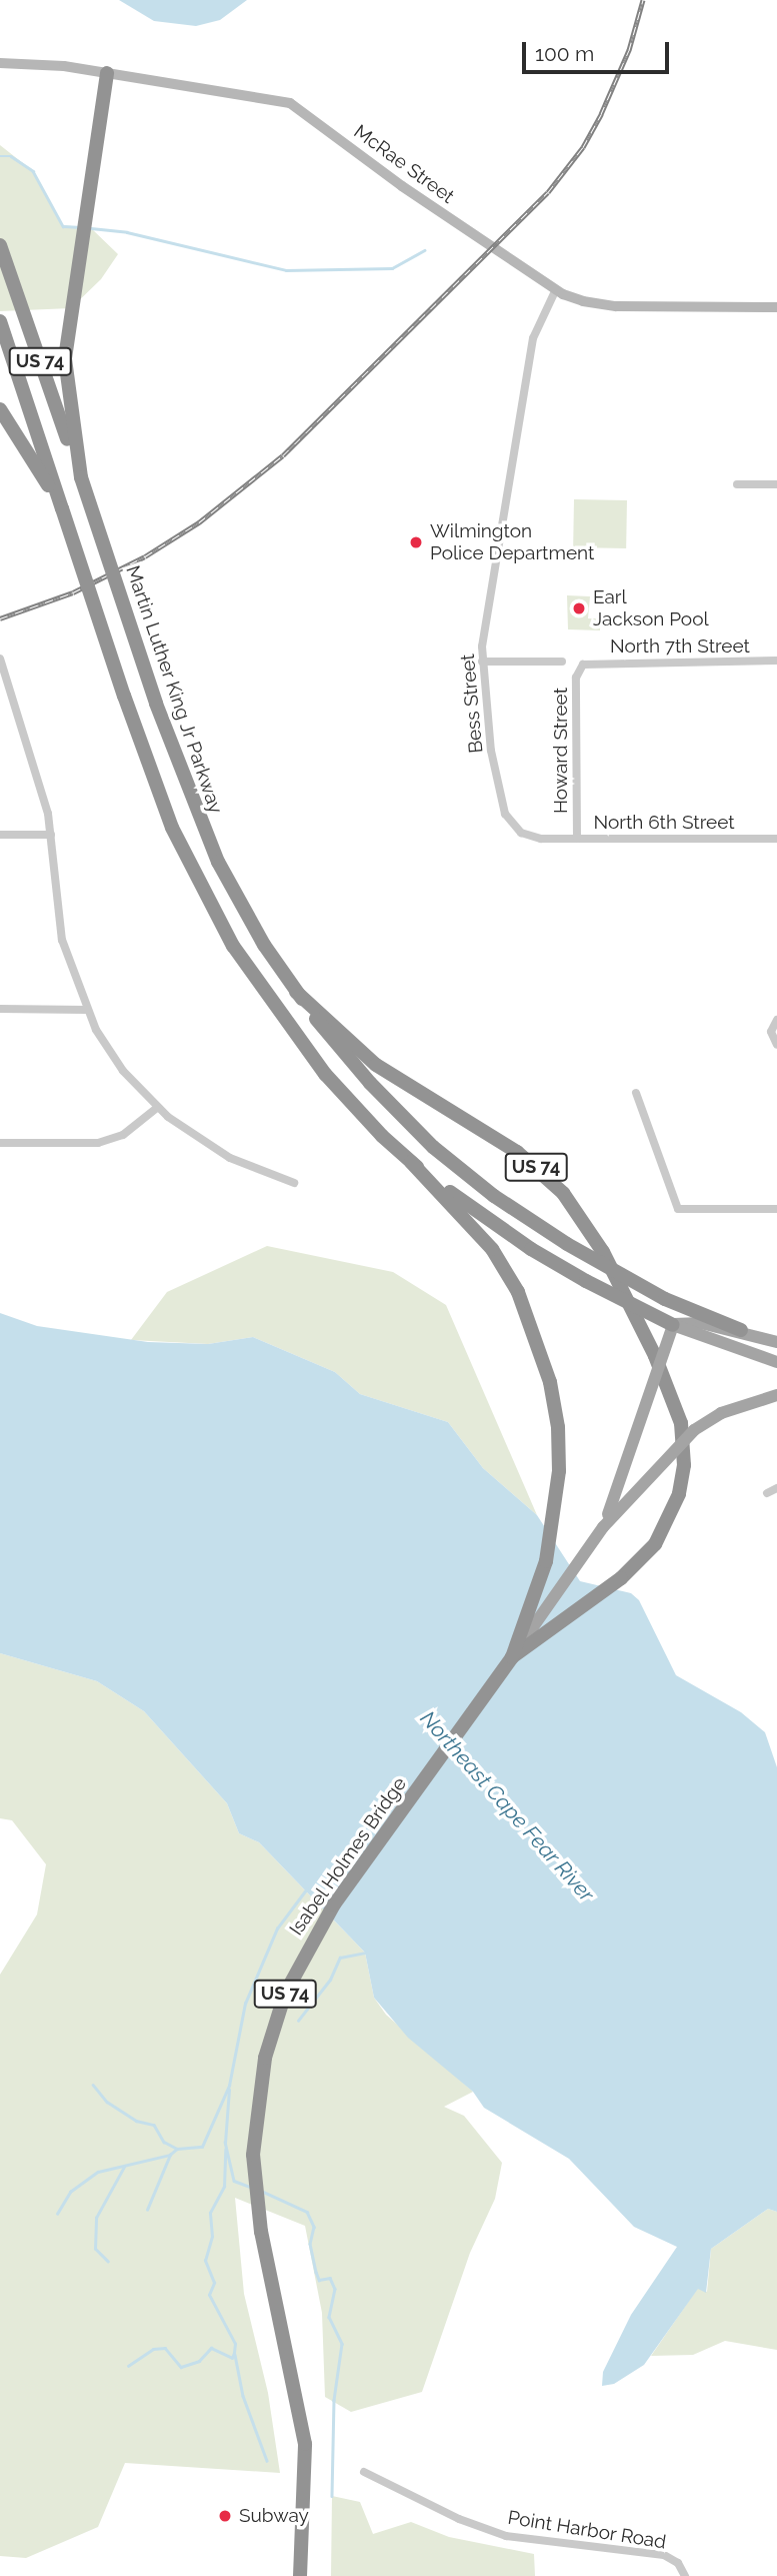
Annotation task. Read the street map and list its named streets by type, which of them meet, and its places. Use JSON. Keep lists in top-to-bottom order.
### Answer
{
  "streets": {
    "highway": ["US 74", "Martin Luther King Jr Parkway", "Isabel Holmes Bridge"],
    "street": [
      "McRae Street",
      "North 7th Street",
      "Bess Street",
      "Howard Street",
      "North 6th Street",
      "Point Harbor Road"
    ]
  },
  "crossings": [
    ["McRae Street", "Bess Street"],
    ["US 74", "Martin Luther King Jr Parkway"],
    ["US 74", "Isabel Holmes Bridge"],
    ["North 7th Street", "Howard Street"],
    ["Bess Street", "North 6th Street"],
    ["Howard Street", "North 6th Street"]
  ],
  "water": ["Northeast Cape Fear River"],
  "places": ["Wilmington Police Department", "Earl Jackson Pool", "Subway"],
  "scale_bar": "100 m"
}
